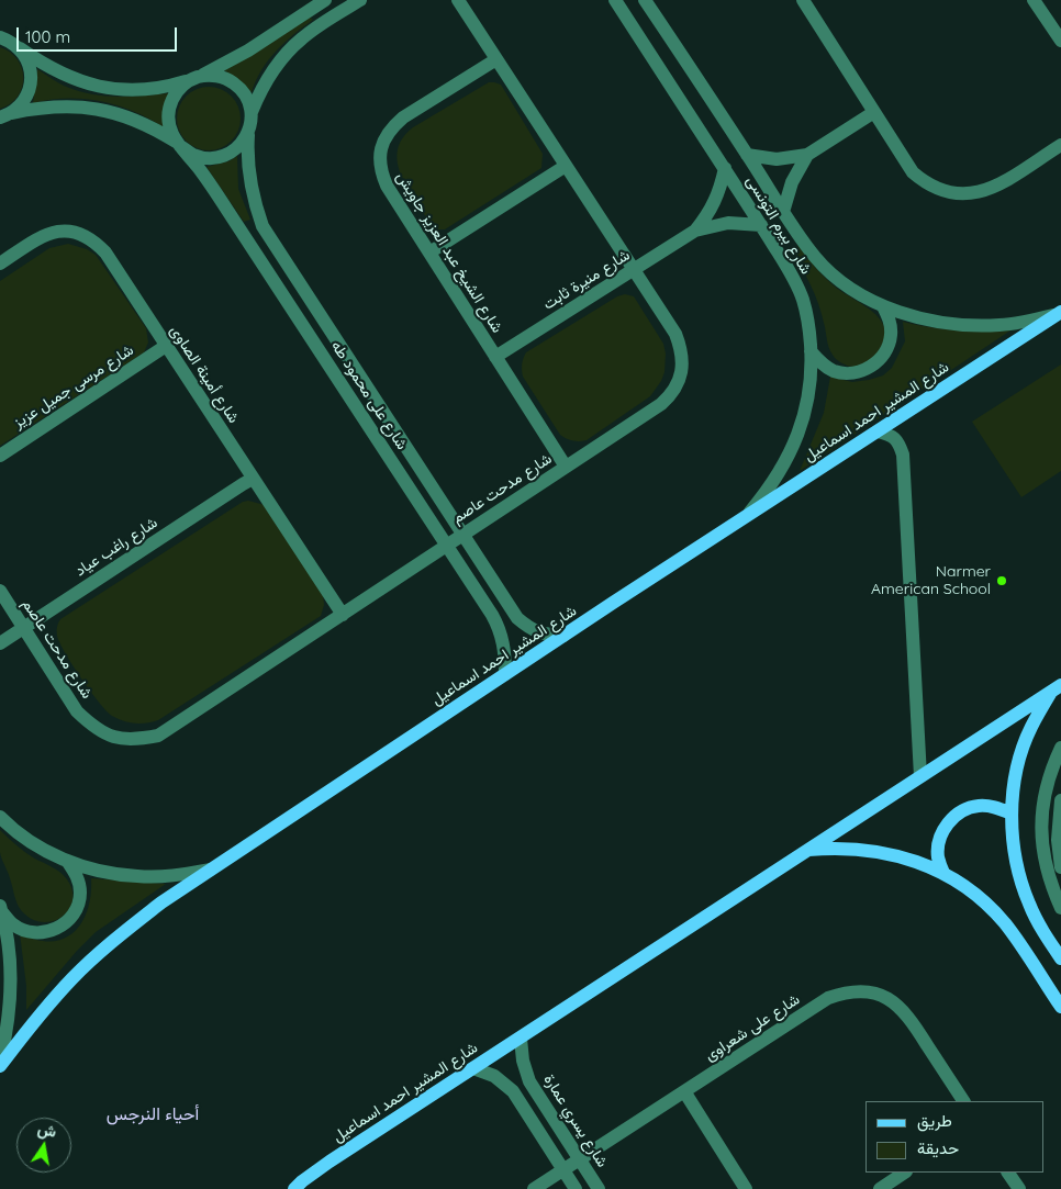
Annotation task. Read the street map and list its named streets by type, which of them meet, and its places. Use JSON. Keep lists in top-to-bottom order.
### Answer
{
  "streets": {
    "main road": ["شارع المشير احمد اسماعيل"],
    "street": [
      "شارع بيرم التونسى",
      "شارع الشيخ عبد العزيز جاويش",
      "شارع منيرة ثابت",
      "شارع أمينة الصاوى",
      "شارع مرسى جميل عزيز",
      "شارع على محمود طه",
      "شارع مدحت عاصم",
      "شارع راغب عياد",
      "شارع على شعراوى",
      "شارع يسري عمارة"
    ]
  },
  "crossings": [
    ["شارع بيرم التونسى", "شارع منيرة ثابت"],
    ["شارع بيرم التونسى", "شارع المشير احمد اسماعيل"],
    ["شارع الشيخ عبد العزيز جاويش", "شارع منيرة ثابت"],
    ["شارع الشيخ عبد العزيز جاويش", "شارع مدحت عاصم"],
    ["شارع منيرة ثابت", "شارع مدحت عاصم"],
    ["شارع أمينة الصاوى", "شارع مرسى جميل عزيز"],
    ["شارع أمينة الصاوى", "شارع مدحت عاصم"],
    ["شارع أمينة الصاوى", "شارع راغب عياد"],
    ["شارع على محمود طه", "شارع المشير احمد اسماعيل"],
    ["شارع على محمود طه", "شارع مدحت عاصم"],
    ["شارع المشير احمد اسماعيل", "شارع يسري عمارة"],
    ["شارع مدحت عاصم", "شارع راغب عياد"],
    ["شارع على شعراوى", "شارع يسري عمارة"]
  ],
  "districts": ["أحياء النرجس"],
  "places": ["Narmer American School"],
  "legend": ["طريق", "حديقة"],
  "scale_bar": "100 m",
  "north": "top"
}
